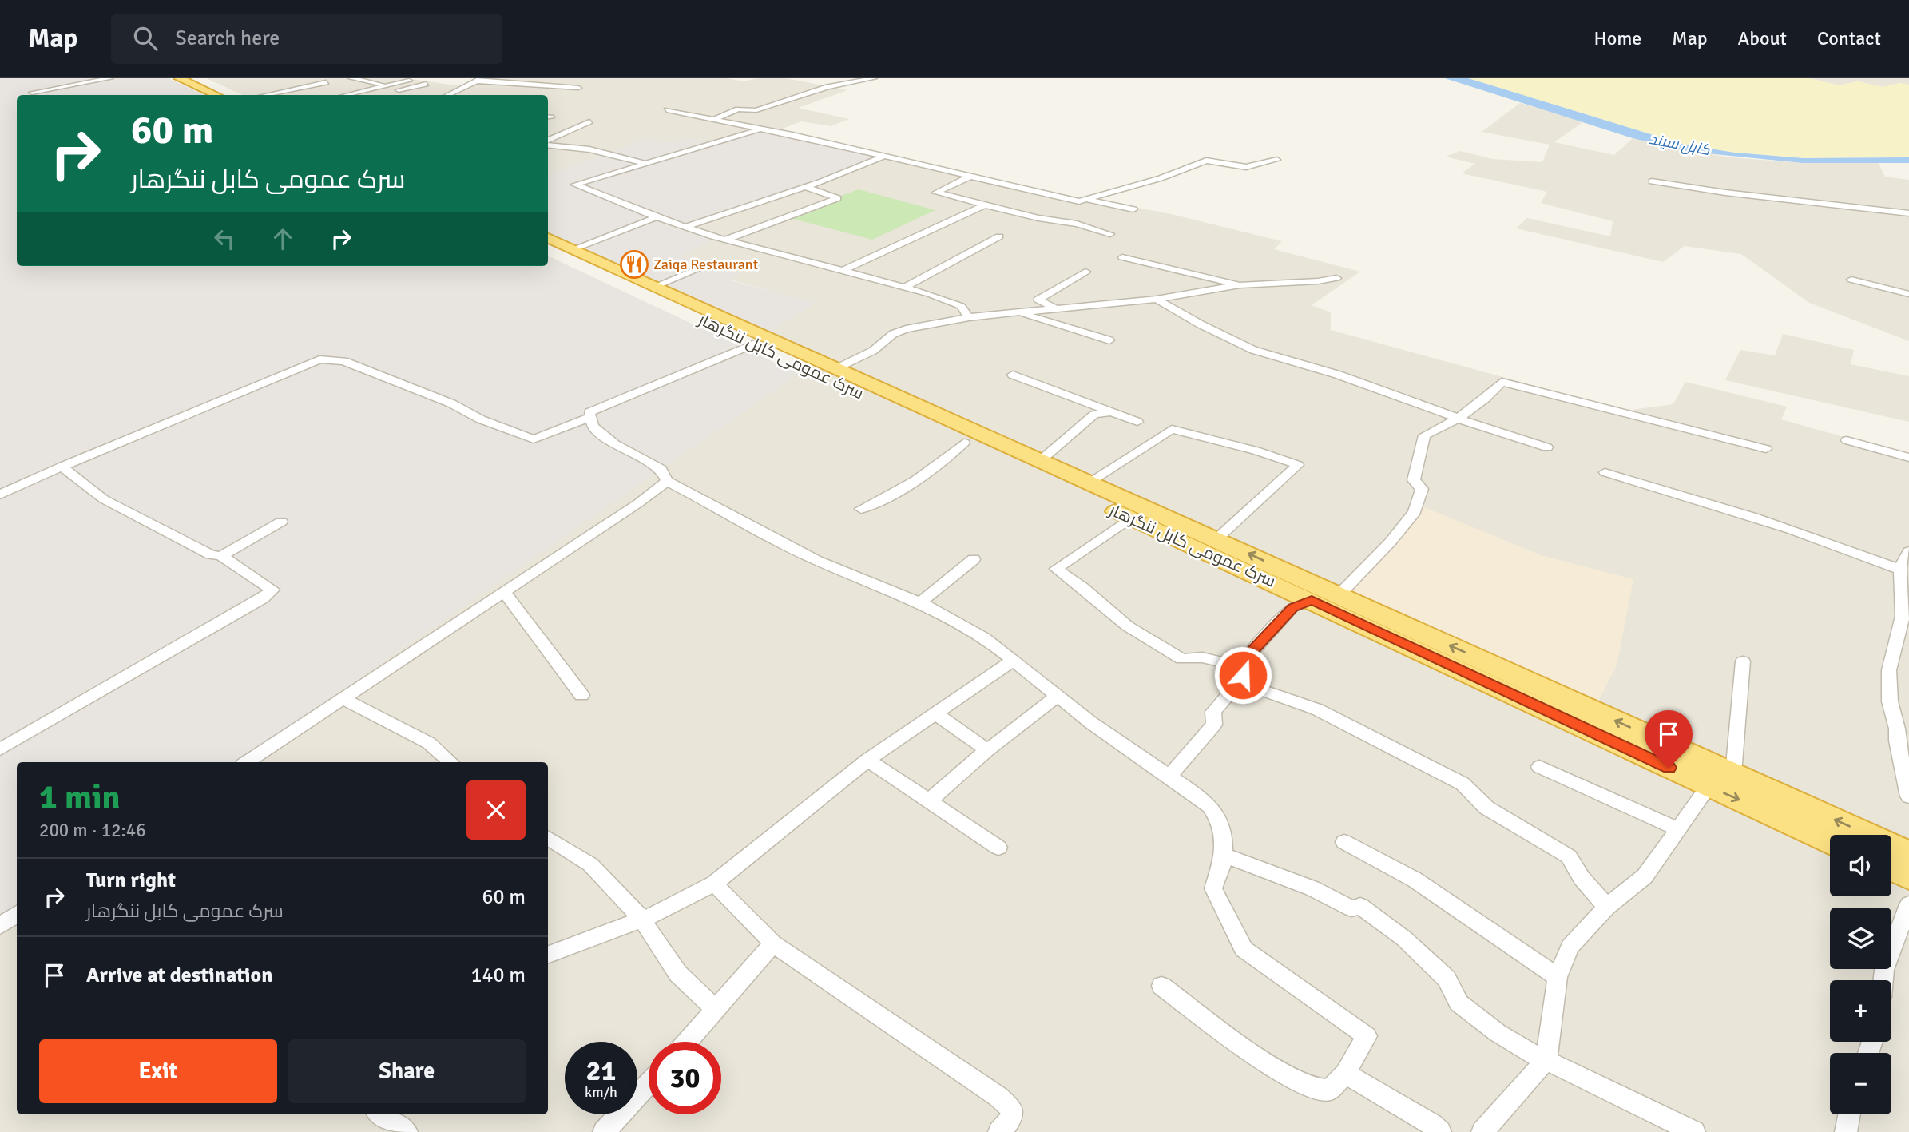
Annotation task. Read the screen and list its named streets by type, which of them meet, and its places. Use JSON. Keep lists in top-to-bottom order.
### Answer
{
  "streets": {
    "highway": ["سرک عمومی کابل ننگرهار"]
  },
  "water": ["کابل سيند"],
  "places": {
    "restaurant": ["Zaiqa Restaurant"]
  },
  "page": {
    "header": "Map",
    "search": "Search here",
    "nav": [
      "Home",
      "Map",
      "About",
      "Contact"
    ],
    "turn": ["60 m", "سرک عمومی کابل ننگرهار"],
    "heading": ["1 min", "200 m · 12:46"],
    "map_buttons": ["+", "−"],
    "list": [
      {
        "name": "Turn right",
        "note": "سرک عمومی کابل ننگرهار",
        "value": "60 m"
      },
      {
        "name": "Arrive at destination",
        "value": "140 m"
      }
    ],
    "buttons": ["Exit", "Share"],
    "speed": "21 km/h",
    "limit": "30"
  }
}
